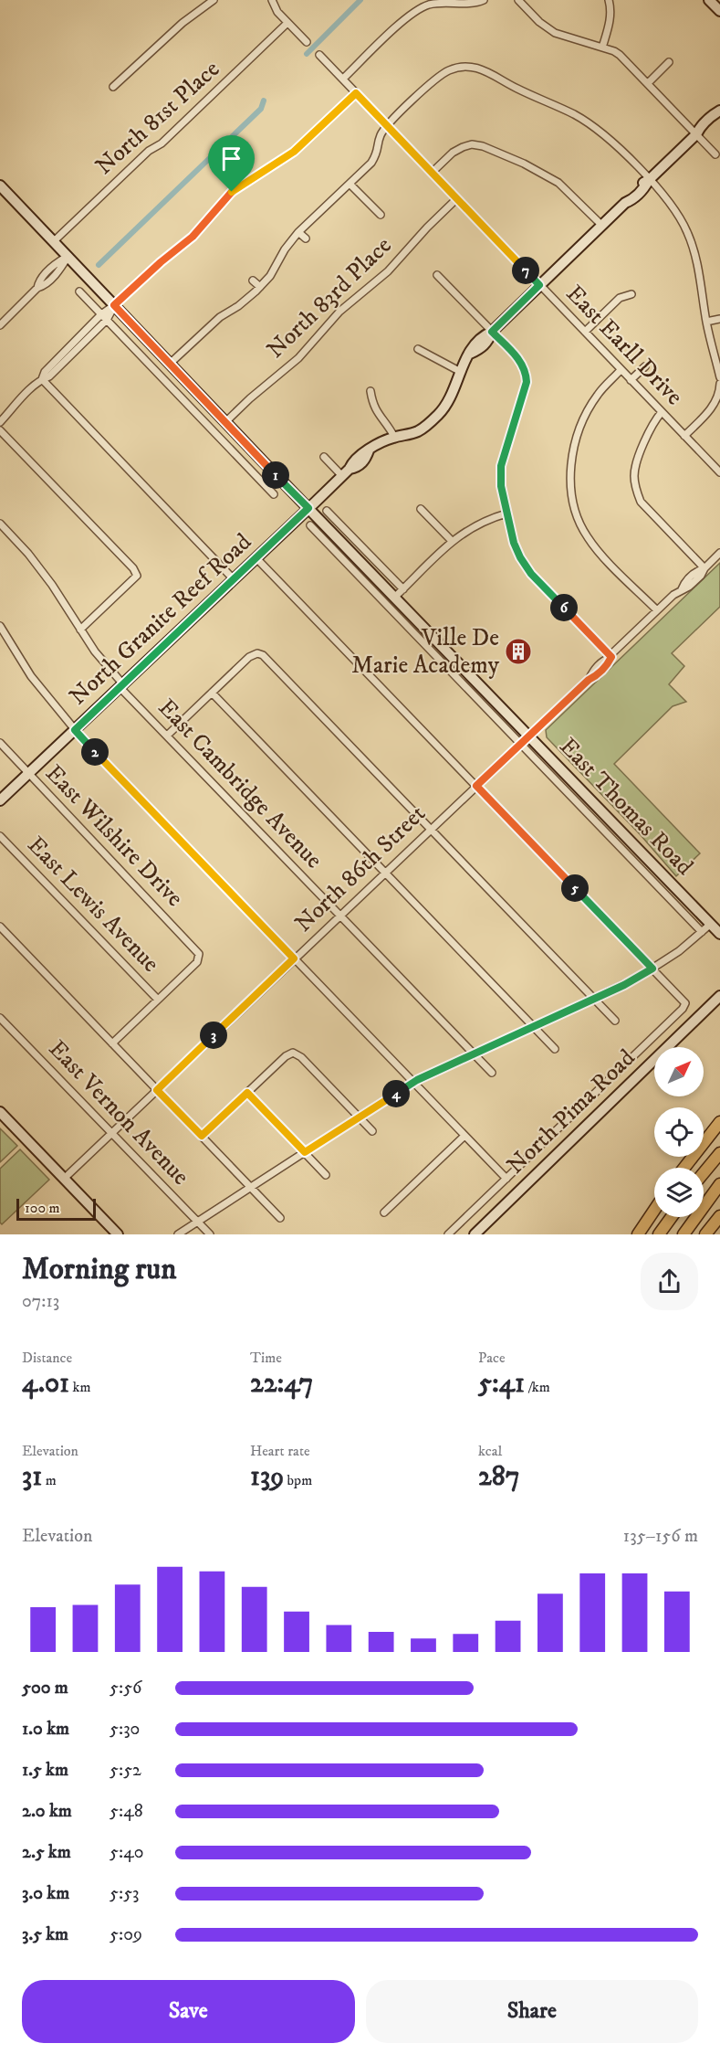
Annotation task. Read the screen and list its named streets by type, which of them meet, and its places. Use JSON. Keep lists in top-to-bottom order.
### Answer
{
  "streets": {
    "main road": ["North Granite Reef Road", "East Thomas Road", "North Pima Road"],
    "street": [
      "North 81st Place",
      "North 83rd Place",
      "East Earll Drive",
      "East Cambridge Avenue",
      "East Wilshire Drive",
      "North 86th Street",
      "East Lewis Avenue",
      "East Vernon Avenue"
    ]
  },
  "crossings": [
    ["North 81st Place", "East Thomas Road"],
    ["North 83rd Place", "East Earll Drive"],
    ["North 83rd Place", "East Thomas Road"],
    ["East Earll Drive", "North Granite Reef Road"],
    ["North Granite Reef Road", "East Cambridge Avenue"],
    ["North Granite Reef Road", "East Thomas Road"],
    ["North Granite Reef Road", "East Wilshire Drive"],
    ["East Cambridge Avenue", "North 86th Street"],
    ["East Thomas Road", "North 86th Street"],
    ["East Wilshire Drive", "East Lewis Avenue"],
    ["North 86th Street", "East Vernon Avenue"]
  ],
  "places": {
    "building": ["Ville De Marie Academy"]
  },
  "scale_bar": "100 m",
  "north": "top right",
  "page": {
    "pins": [
      "7",
      "1",
      "6",
      "2",
      "5",
      "3",
      "4"
    ],
    "scale": "100 m",
    "heading": ["Morning run", "07:13"],
    "stats": [
      ["Distance", "4.01 km"],
      ["Time", "22:47"],
      ["Pace", "5:41 /km"],
      ["Elevation", "31 m"],
      ["Heart rate", "139 bpm"],
      ["kcal", "287"]
    ],
    "chart": ["Elevation", "135–156 m"],
    "list": [
      {
        "name": "500 m",
        "note": "5:56"
      },
      {
        "name": "1.0 km",
        "note": "5:30"
      },
      {
        "name": "1.5 km",
        "note": "5:52"
      },
      {
        "name": "2.0 km",
        "note": "5:48"
      },
      {
        "name": "2.5 km",
        "note": "5:40"
      },
      {
        "name": "3.0 km",
        "note": "5:53"
      },
      {
        "name": "3.5 km",
        "note": "5:09"
      }
    ],
    "buttons": ["Save", "Share"]
  }
}
